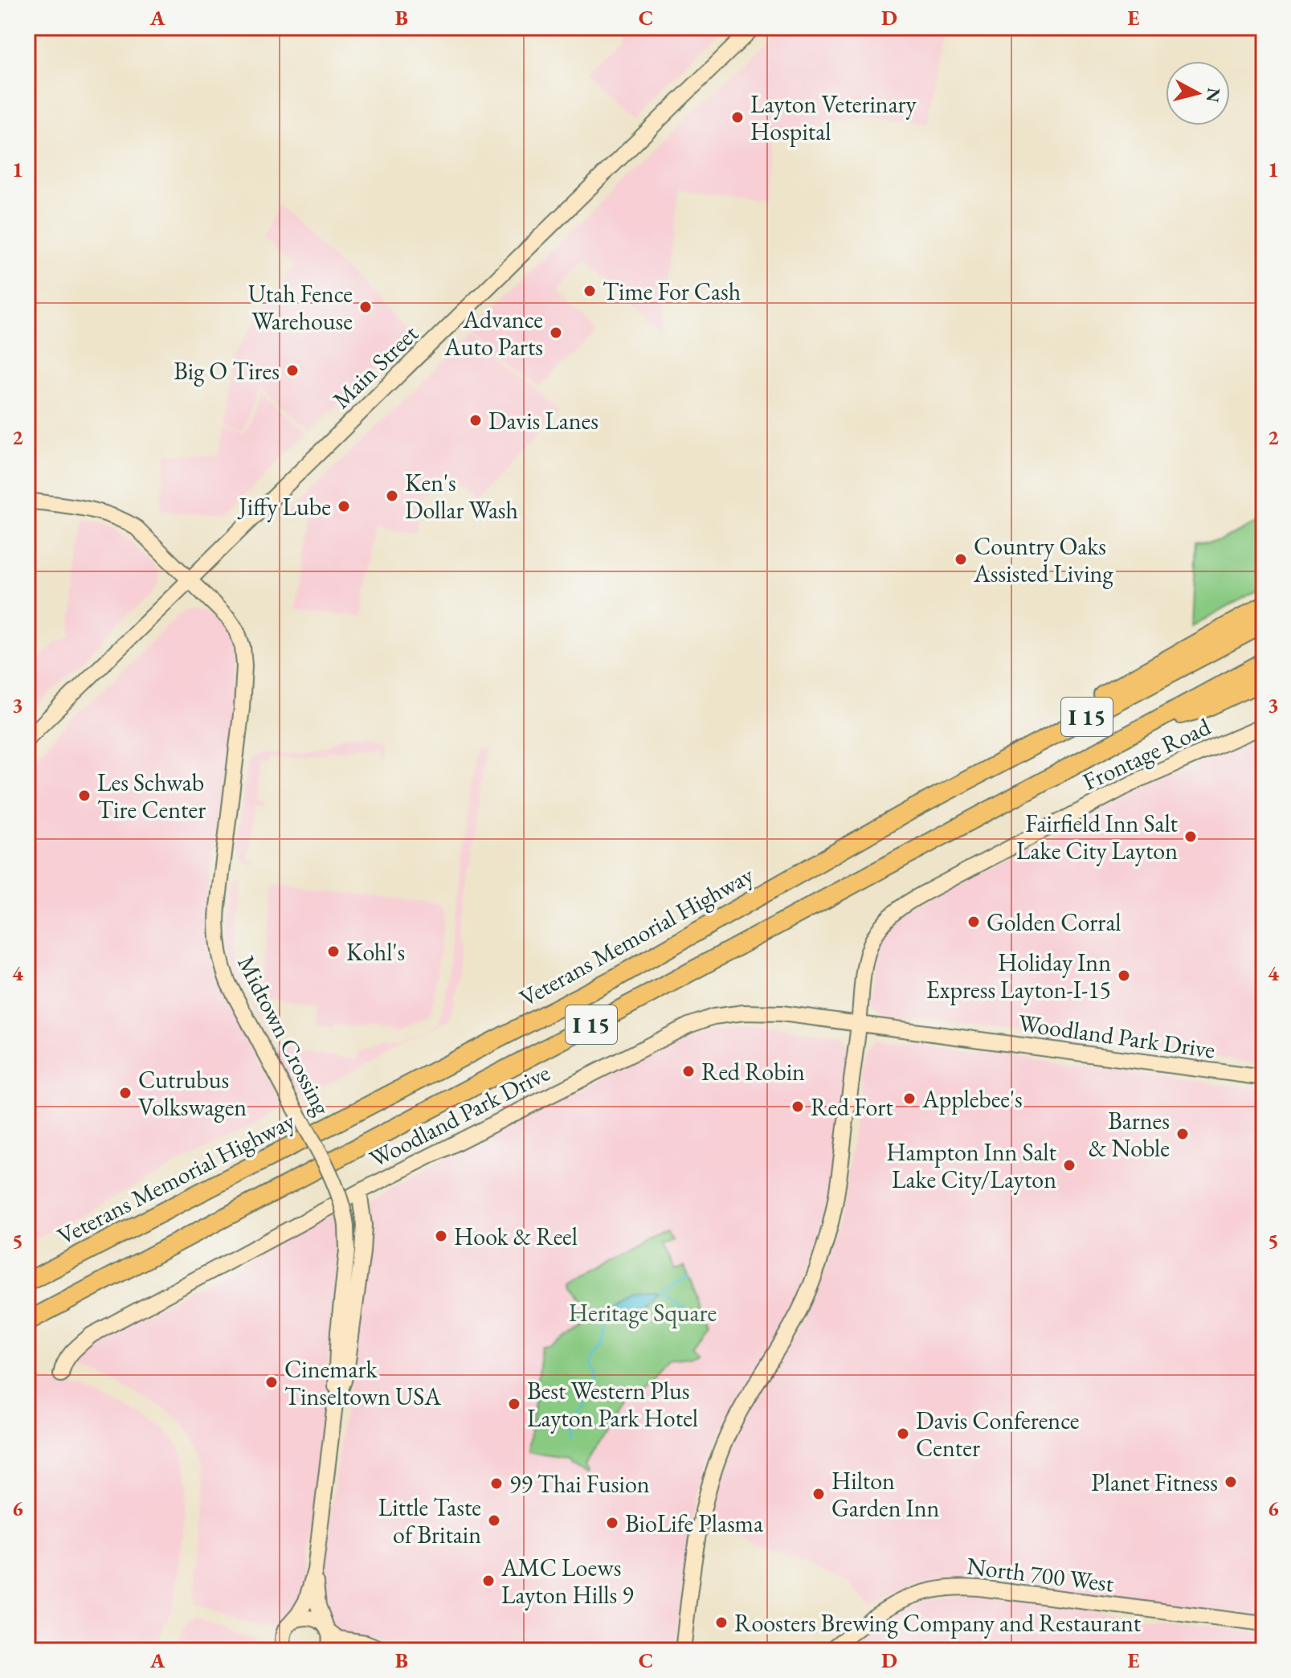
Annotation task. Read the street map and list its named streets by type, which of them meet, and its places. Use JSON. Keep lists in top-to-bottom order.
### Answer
{
  "streets": {
    "highway": ["I 15", "Veterans Memorial Highway"],
    "street": [
      "Main Street",
      "Frontage Road",
      "Midtown Crossing",
      "Woodland Park Drive",
      "North 700 West"
    ]
  },
  "crossings": [
    ["Main Street", "Midtown Crossing"],
    ["Frontage Road", "Woodland Park Drive"]
  ],
  "parks": ["Heritage Square"],
  "places": [
    "Layton Veterinary Hospital",
    "Time For Cash",
    "Utah Fence Warehouse",
    "Advance Auto Parts",
    "Big O Tires",
    "Davis Lanes",
    "Ken's Dollar Wash",
    "Jiffy Lube",
    "Country Oaks Assisted Living",
    "Les Schwab Tire Center",
    "Fairfield Inn Salt Lake City Layton",
    "Golden Corral",
    "Kohl's",
    "Holiday Inn Express Layton-I-15",
    "Red Robin",
    "Cutrubus Volkswagen",
    "Applebee's",
    "Red Fort",
    "Barnes & Noble",
    "Hampton Inn Salt Lake City/Layton",
    "Hook & Reel",
    "Cinemark Tinseltown USA",
    "Best Western Plus Layton Park Hotel",
    "Davis Conference Center",
    "Planet Fitness",
    "99 Thai Fusion",
    "Hilton Garden Inn",
    "Little Taste of Britain",
    "BioLife Plasma",
    "AMC Loews Layton Hills 9",
    "Roosters Brewing Company and Restaurant"
  ],
  "north": "right",
  "grid": {
    "columns": [
      "A",
      "B",
      "C",
      "D",
      "E"
    ],
    "rows": [
      "1",
      "2",
      "3",
      "4",
      "5",
      "6"
    ]
  }
}
